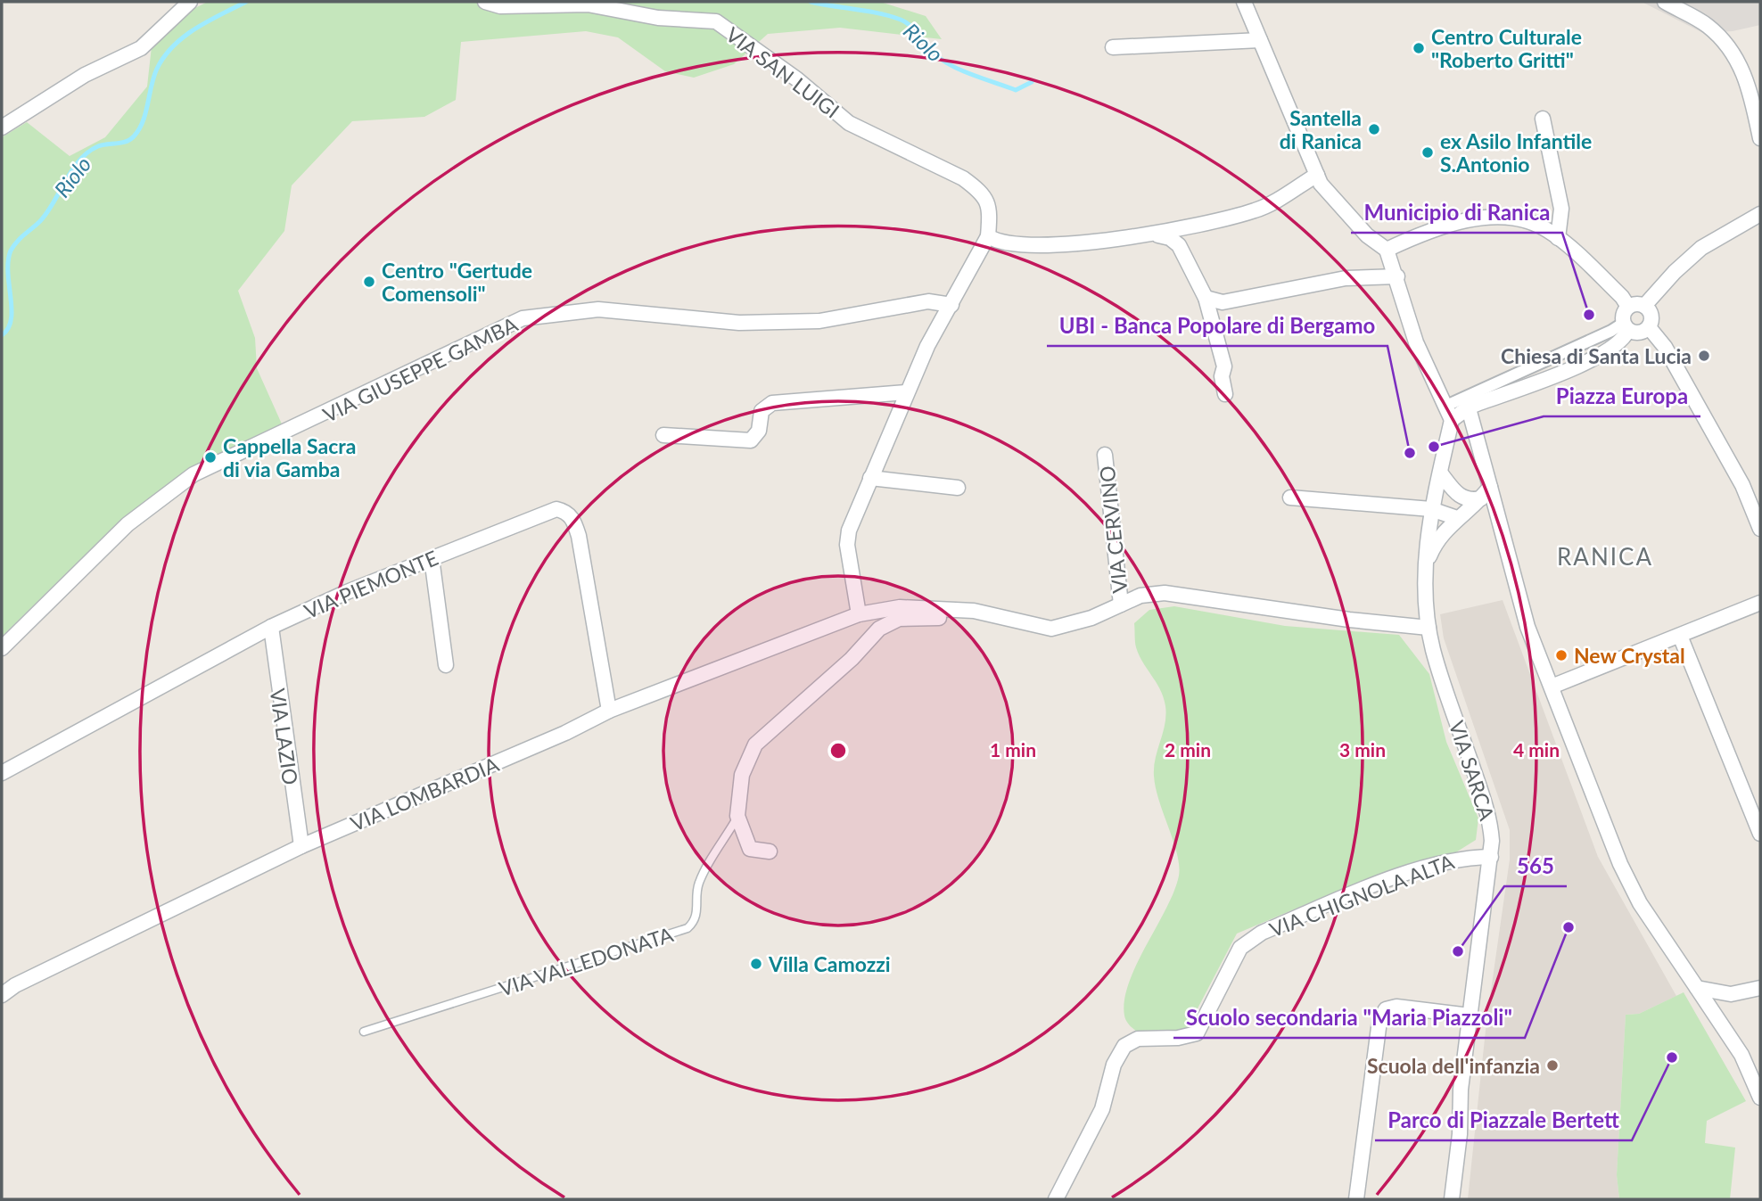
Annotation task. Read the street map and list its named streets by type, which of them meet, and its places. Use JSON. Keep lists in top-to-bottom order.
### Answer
{
  "streets": {
    "street": [
      "VIA SAN LUIGI",
      "VIA GIUSEPPE GAMBA",
      "VIA CERVINO",
      "VIA PIEMONTE",
      "VIA LAZIO",
      "VIA SARCA",
      "VIA LOMBARDIA",
      "VIA CHIGNOLA ALTA"
    ],
    "lane": ["VIA VALLEDONATA"]
  },
  "crossings": [
    ["VIA SAN LUIGI", "VIA GIUSEPPE GAMBA"],
    ["VIA SAN LUIGI", "VIA LOMBARDIA"],
    ["VIA CERVINO", "VIA LOMBARDIA"],
    ["VIA PIEMONTE", "VIA LAZIO"],
    ["VIA PIEMONTE", "VIA LOMBARDIA"],
    ["VIA LAZIO", "VIA LOMBARDIA"],
    ["VIA SARCA", "VIA LOMBARDIA"],
    ["VIA SARCA", "VIA CHIGNOLA ALTA"]
  ],
  "districts": ["RANICA"],
  "water": ["Riolo"],
  "places": [
    "Centro Culturale \"Roberto Gritti\"",
    "Santella di Ranica",
    "ex Asilo Infantile S.Antonio",
    "Centro \"Gertude Comensoli\"",
    "Municipio di Ranica",
    "Chiesa di Santa Lucia",
    "Piazza Europa",
    "UBI - Banca Popolare di Bergamo",
    "Cappella Sacra di via Gamba",
    "New Crystal",
    "Scuolo secondaria \"Maria Piazzoli\"",
    "565",
    "Villa Camozzi",
    "Parco di Piazzale Bertett",
    "Scuola dell'infanzia"
  ],
  "rings": [
    "1 min",
    "2 min",
    "3 min",
    "4 min"
  ]
}
